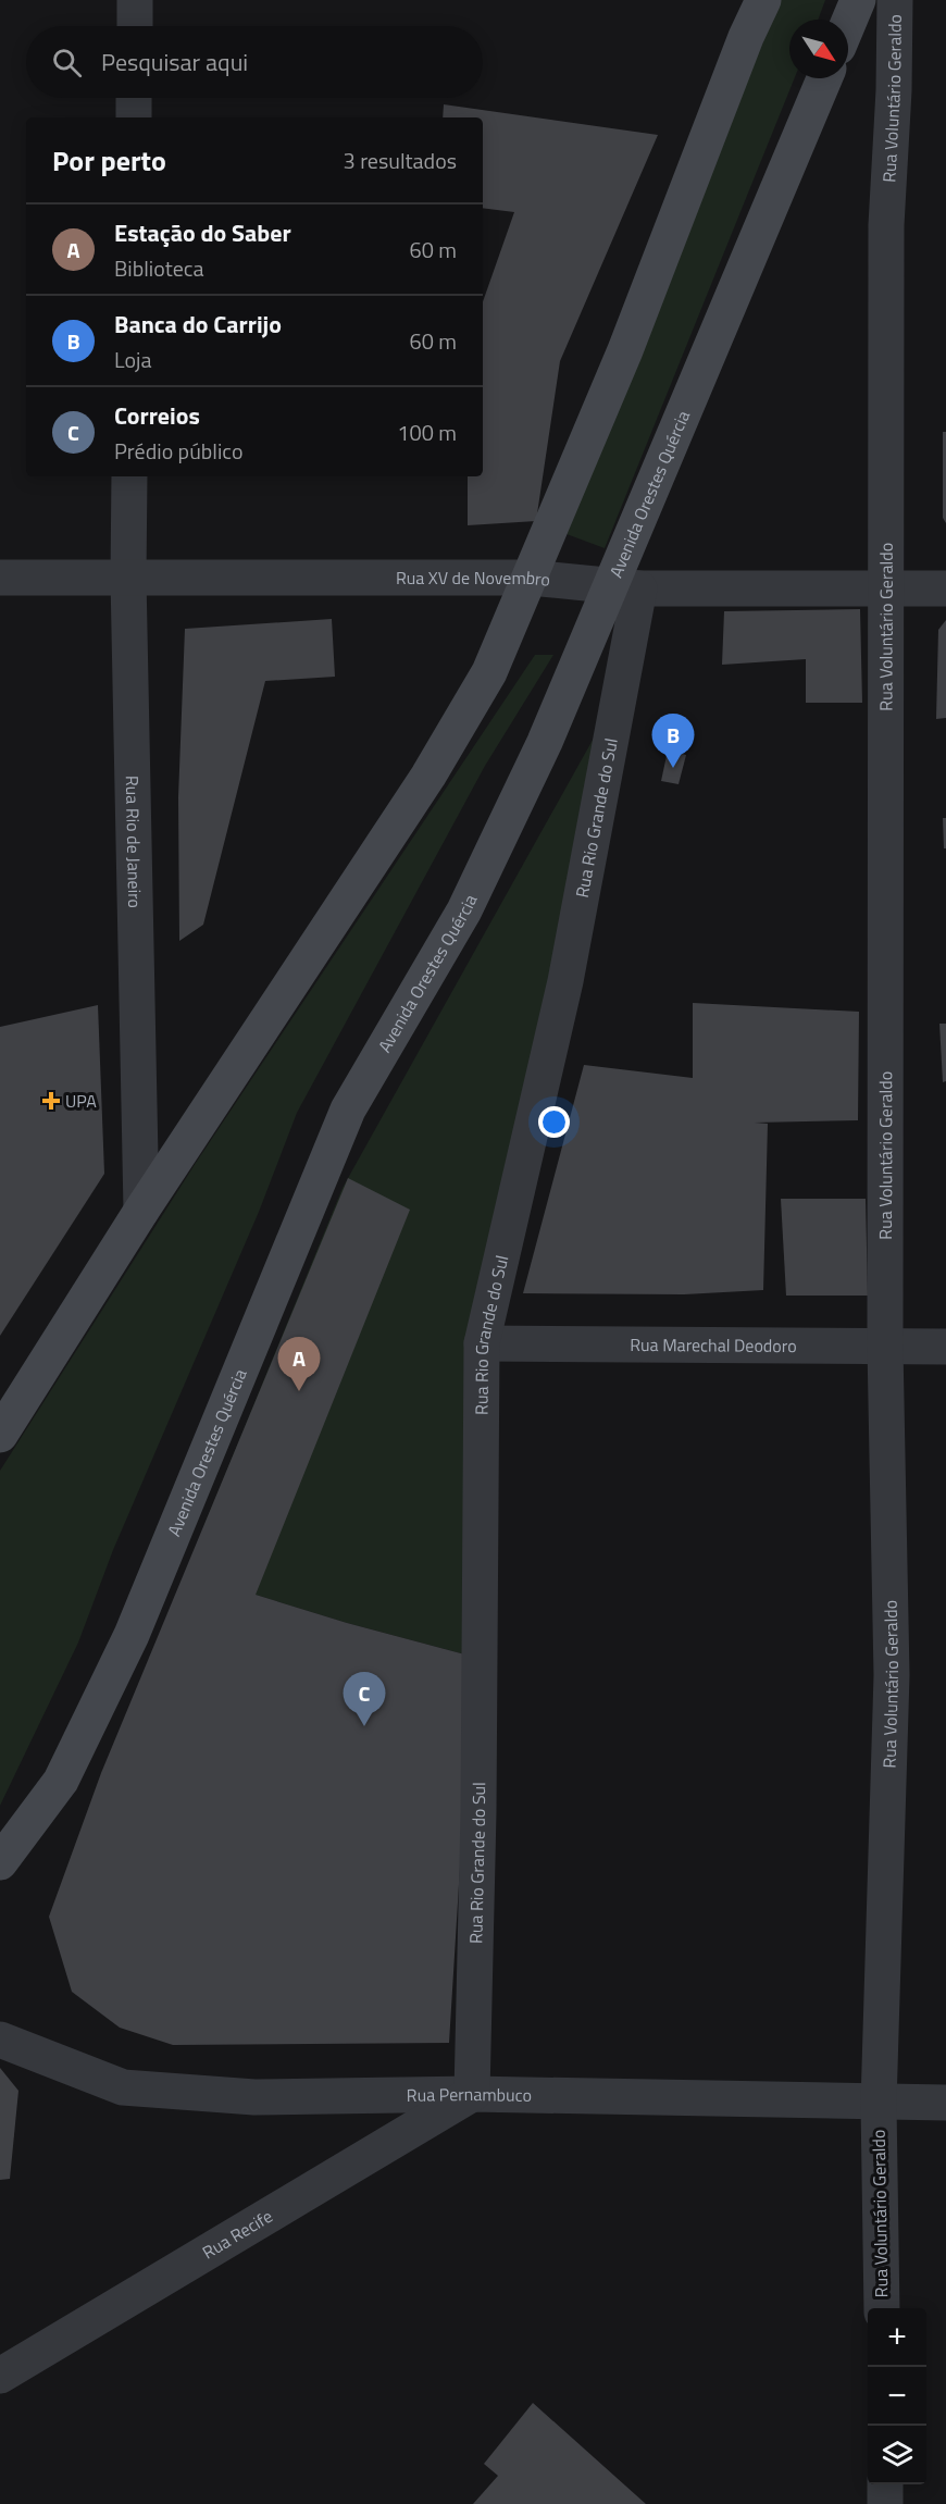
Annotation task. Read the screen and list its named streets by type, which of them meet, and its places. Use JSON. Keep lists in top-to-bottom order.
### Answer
{
  "streets": {
    "main road": ["Avenida Orestes Quércia"],
    "street": [
      "Rua Voluntário Geraldo",
      "Rua XV de Novembro",
      "Rua Rio Grande do Sul",
      "Rua Rio de Janeiro",
      "Rua Marechal Deodoro",
      "Rua Pernambuco",
      "Rua Recife"
    ]
  },
  "crossings": [
    ["Rua Voluntário Geraldo", "Rua XV de Novembro"],
    ["Rua Voluntário Geraldo", "Rua Marechal Deodoro"],
    ["Rua Voluntário Geraldo", "Rua Pernambuco"],
    ["Avenida Orestes Quércia", "Rua XV de Novembro"],
    ["Avenida Orestes Quércia", "Rua Rio Grande do Sul"],
    ["Rua XV de Novembro", "Rua Rio Grande do Sul"],
    ["Rua XV de Novembro", "Rua Rio de Janeiro"],
    ["Rua Rio Grande do Sul", "Rua Marechal Deodoro"],
    ["Rua Rio Grande do Sul", "Rua Pernambuco"],
    ["Rua Rio Grande do Sul", "Rua Recife"],
    ["Rua Pernambuco", "Rua Recife"]
  ],
  "places": {
    "health": ["UPA"]
  },
  "north": "bottom right",
  "page": {
    "search": "Pesquisar aqui",
    "heading": ["Por perto", "3 resultados"],
    "list": [
      {
        "mark": "A",
        "name": "Estação do Saber",
        "note": "Biblioteca",
        "value": "60 m"
      },
      {
        "mark": "B",
        "name": "Banca do Carrijo",
        "note": "Loja",
        "value": "60 m"
      },
      {
        "mark": "C",
        "name": "Correios",
        "note": "Prédio público",
        "value": "100 m"
      }
    ],
    "pins": ["B", "A", "C"],
    "map_buttons": ["+", "−"]
  }
}
